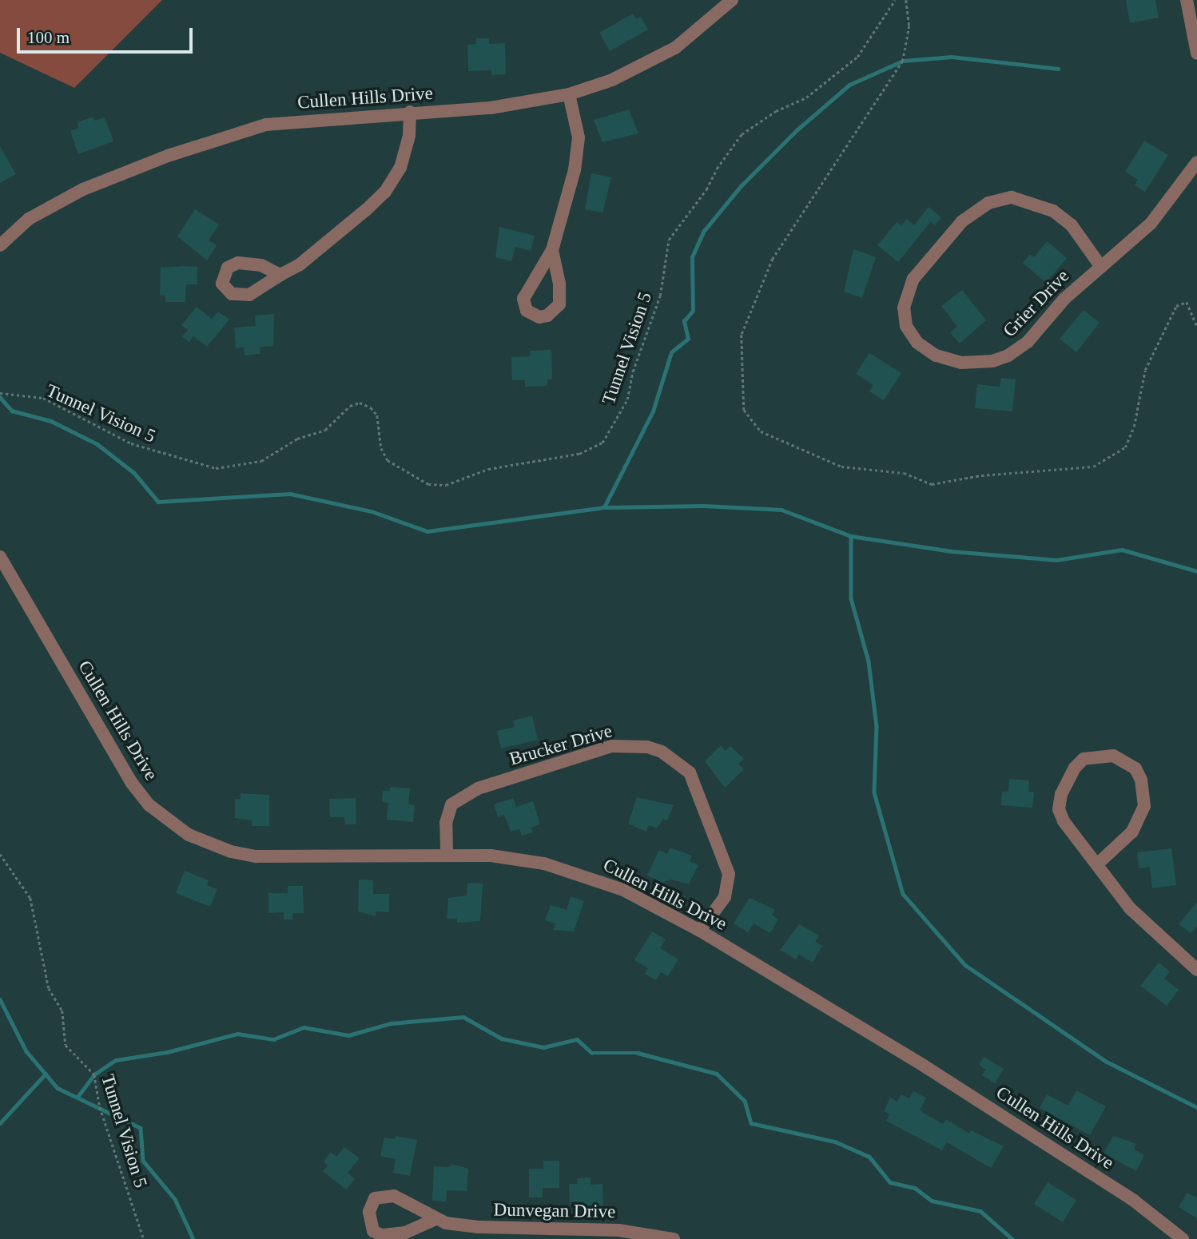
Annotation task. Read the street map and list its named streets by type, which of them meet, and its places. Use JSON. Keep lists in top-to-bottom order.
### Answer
{
  "streets": {
    "street": [
      "Cullen Hills Drive",
      "Grier Drive",
      "Brucker Drive",
      "Dunvegan Drive"
    ],
    "path": ["Tunnel Vision 5"]
  },
  "crossings": [
    ["Cullen Hills Drive", "Brucker Drive"]
  ],
  "scale_bar": "100 m"
}
